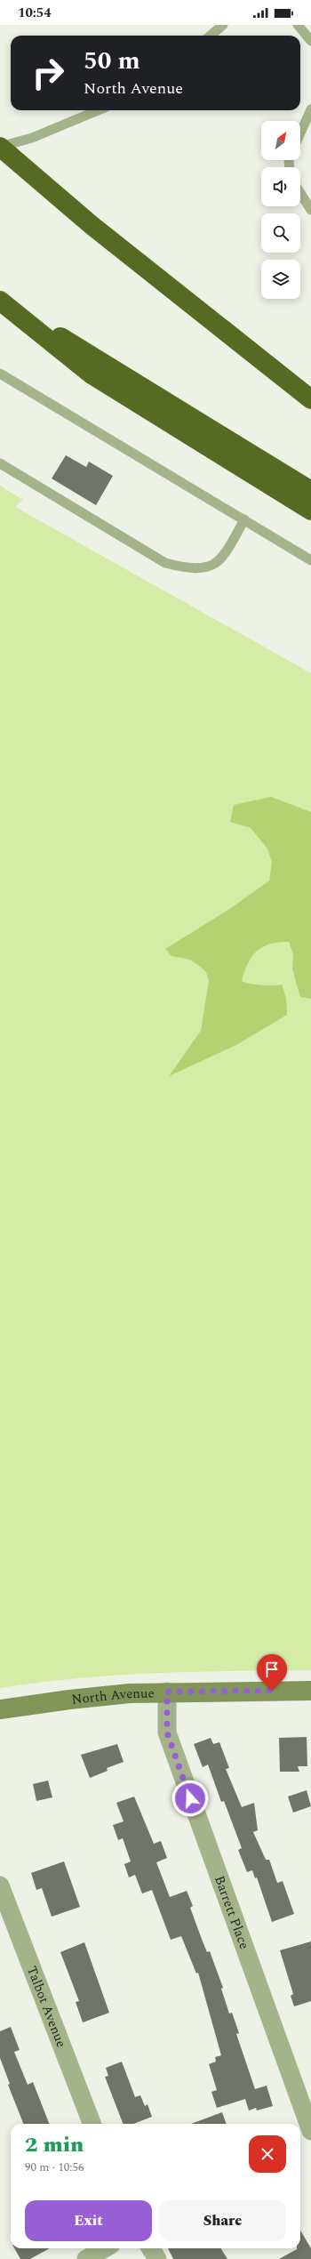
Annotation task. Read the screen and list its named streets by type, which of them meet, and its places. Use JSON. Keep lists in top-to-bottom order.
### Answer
{
  "streets": {
    "main road": ["North Avenue"],
    "street": ["Barrett Place", "Talbot Avenue"]
  },
  "crossings": [
    ["North Avenue", "Barrett Place"]
  ],
  "north": "top right",
  "page": {
    "status": "10:54",
    "turn": ["50 m", "North Avenue"],
    "heading": ["2 min", "90 m · 10:56"],
    "buttons": ["Exit", "Share"]
  }
}
